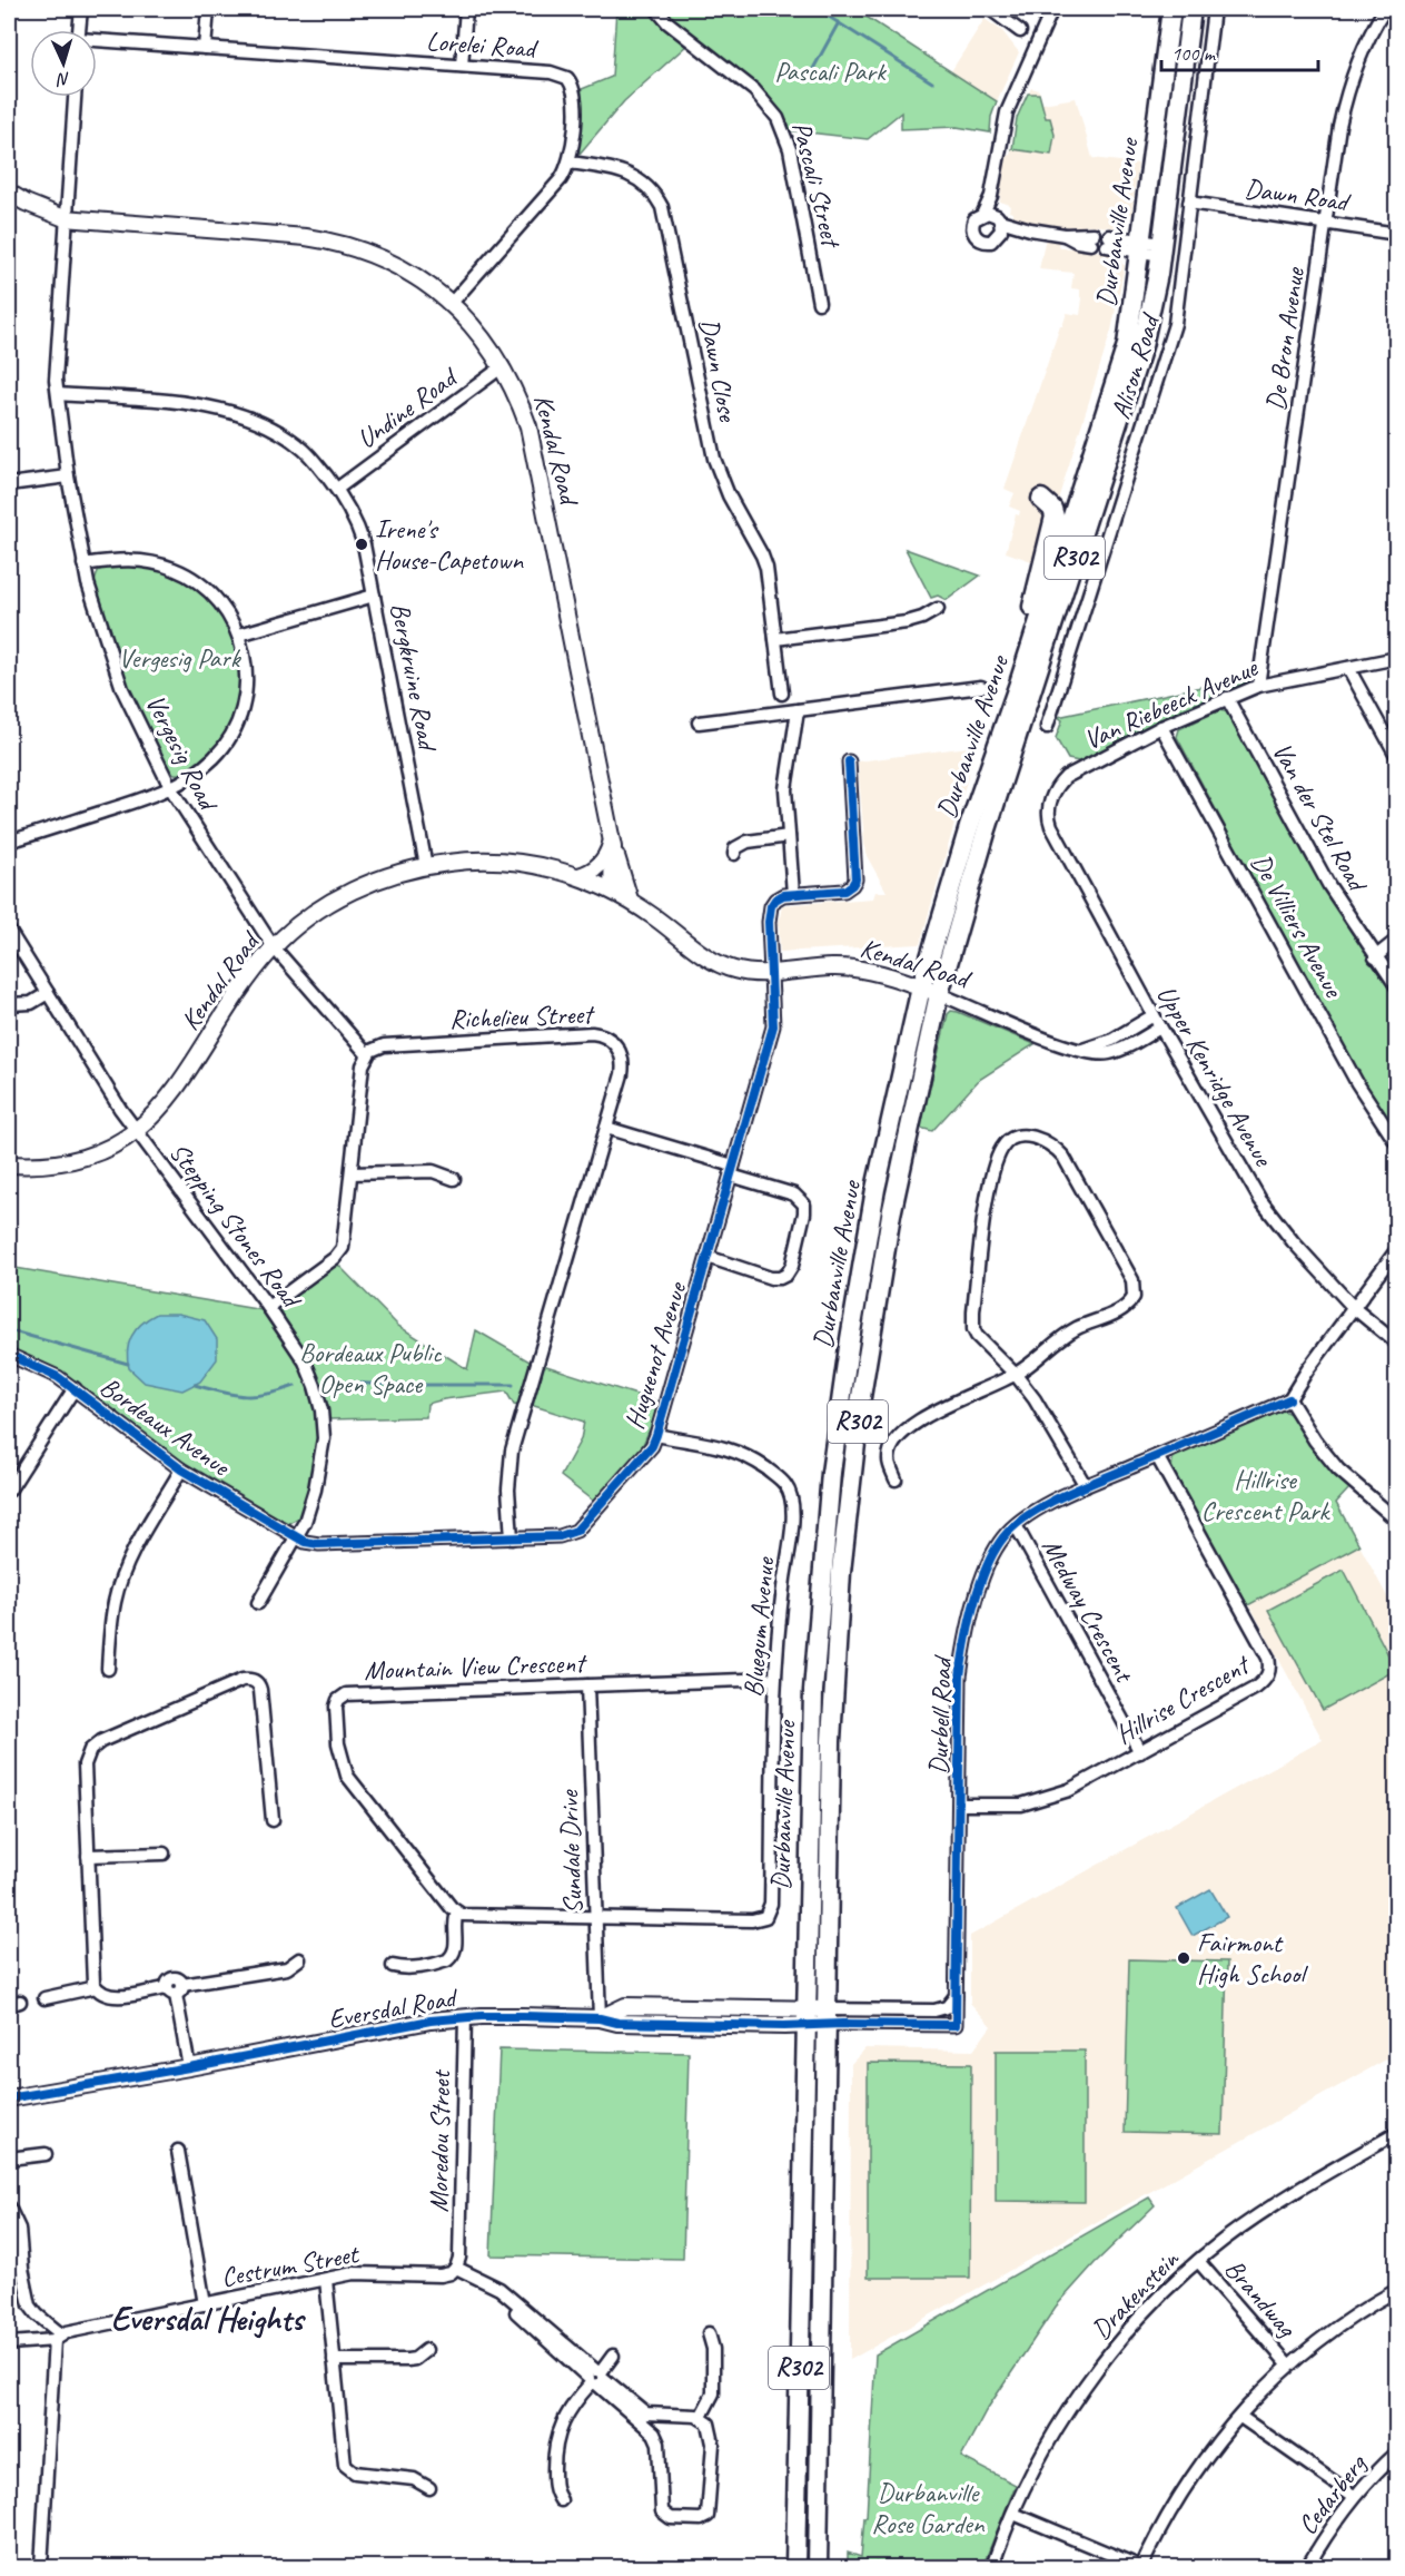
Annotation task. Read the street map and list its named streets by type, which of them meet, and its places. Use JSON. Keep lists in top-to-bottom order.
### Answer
{
  "streets": {
    "main road": ["Durbanville Avenue", "R302"],
    "street": [
      "Lorelei Road",
      "Pascali Street",
      "Dawn Road",
      "De Bron Avenue",
      "Alison Road",
      "Dawn Close",
      "Undine Road",
      "Kendal Road",
      "Bergkruine Road",
      "Van Riebeeck Avenue",
      "Vergesig Road",
      "Van der Stel Road",
      "De Villiers Avenue",
      "Richelieu Street",
      "Upper Kenridge Avenue",
      "Stepping Stones Road",
      "Huguenot Avenue",
      "Bordeaux Avenue",
      "Medway Crescent",
      "Bluegum Avenue",
      "Mountain View Crescent",
      "Hillrise Crescent",
      "Durbell Road",
      "Sundale Drive",
      "Eversdal Road",
      "Moredou Street",
      "Cestrum Street",
      "Drakenstein",
      "Brandwag",
      "Cedarberg"
    ]
  },
  "crossings": [
    ["Lorelei Road", "Dawn Close"],
    ["Lorelei Road", "Kendal Road"],
    ["Dawn Road", "De Bron Avenue"],
    ["Dawn Road", "Alison Road"],
    ["Durbanville Avenue", "Kendal Road"],
    ["Durbanville Avenue", "Durbell Road"],
    ["Durbanville Avenue", "Eversdal Road"],
    ["De Bron Avenue", "Van Riebeeck Avenue"],
    ["Undine Road", "Kendal Road"],
    ["Undine Road", "Bergkruine Road"],
    ["Kendal Road", "Bergkruine Road"],
    ["Kendal Road", "Vergesig Road"],
    ["Kendal Road", "Upper Kenridge Avenue"],
    ["Kendal Road", "Stepping Stones Road"],
    ["Kendal Road", "Huguenot Avenue"],
    ["Bergkruine Road", "Vergesig Road"],
    ["Van Riebeeck Avenue", "Van der Stel Road"],
    ["Van Riebeeck Avenue", "De Villiers Avenue"],
    ["Van Riebeeck Avenue", "Upper Kenridge Avenue"],
    ["Vergesig Road", "Richelieu Street"],
    ["Richelieu Street", "Huguenot Avenue"],
    ["Stepping Stones Road", "Huguenot Avenue"],
    ["Stepping Stones Road", "Bordeaux Avenue"],
    ["Huguenot Avenue", "Bordeaux Avenue"],
    ["Huguenot Avenue", "Bluegum Avenue"],
    ["Medway Crescent", "Hillrise Crescent"],
    ["Medway Crescent", "Durbell Road"],
    ["Bluegum Avenue", "Mountain View Crescent"],
    ["Bluegum Avenue", "Sundale Drive"],
    ["Mountain View Crescent", "Sundale Drive"],
    ["Hillrise Crescent", "Durbell Road"],
    ["Durbell Road", "Eversdal Road"],
    ["Sundale Drive", "Eversdal Road"],
    ["Eversdal Road", "Moredou Street"],
    ["Moredou Street", "Cestrum Street"],
    ["Drakenstein", "Brandwag"]
  ],
  "districts": ["Eversdal Heights"],
  "parks": [
    "Pascali Park",
    "Vergesig Park",
    "Bordeaux Public Open Space",
    "Hillrise Crescent Park",
    "Durbanville Rose Garden"
  ],
  "places": ["Irene's House-Capetown", "Fairmont High School"],
  "scale_bar": "100 m",
  "north": "bottom"
}
